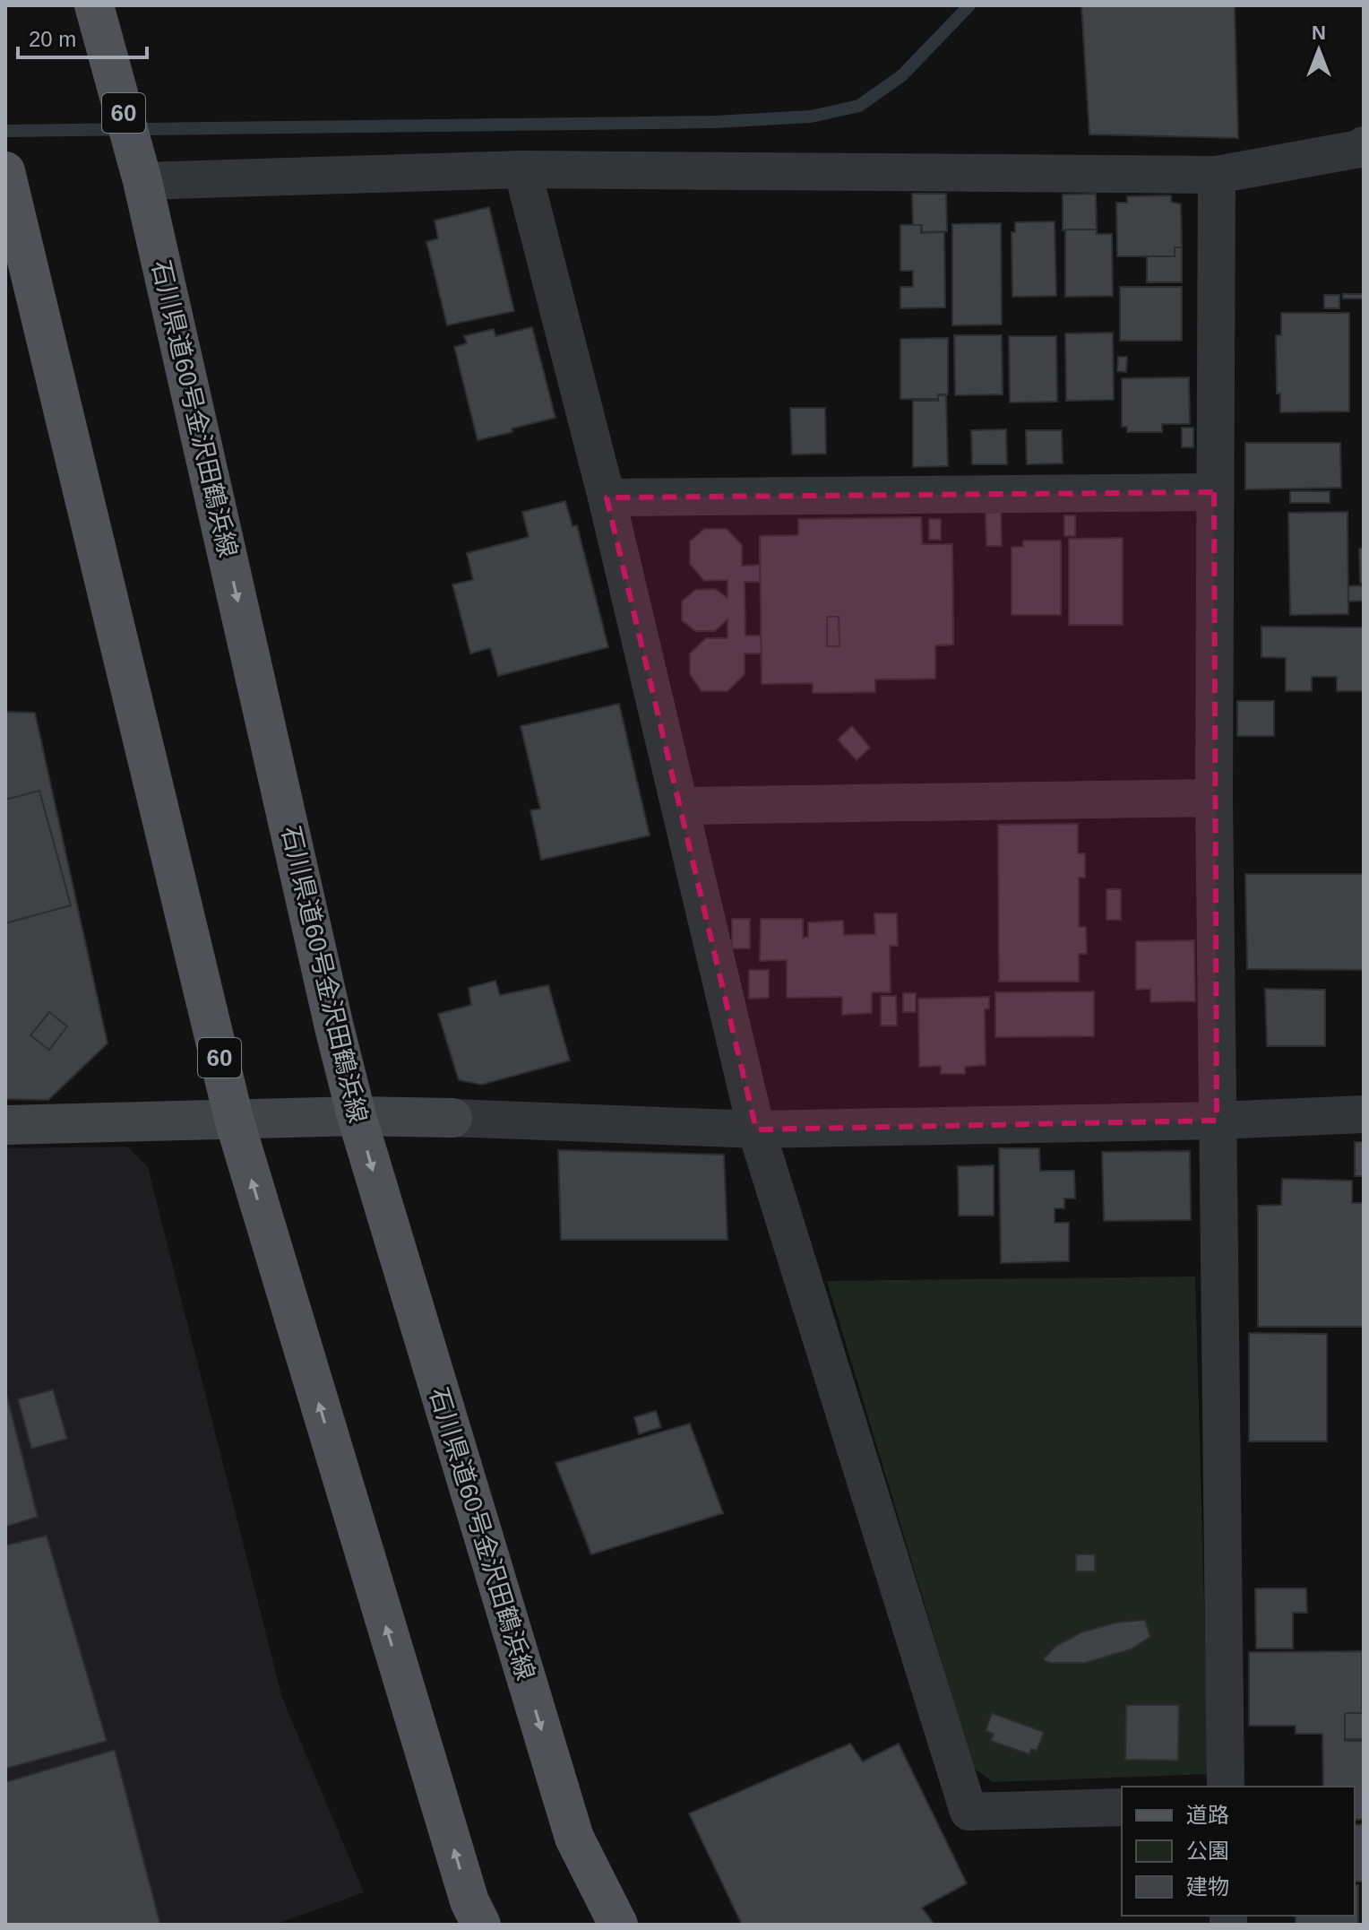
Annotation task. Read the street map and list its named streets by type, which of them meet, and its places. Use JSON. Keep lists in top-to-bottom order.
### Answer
{
  "streets": {
    "main road": ["60", "石川県道60号金沢田鶴浜線"]
  },
  "legend": ["道路", "公園", "建物"],
  "scale_bar": "20 m",
  "north": "top"
}
